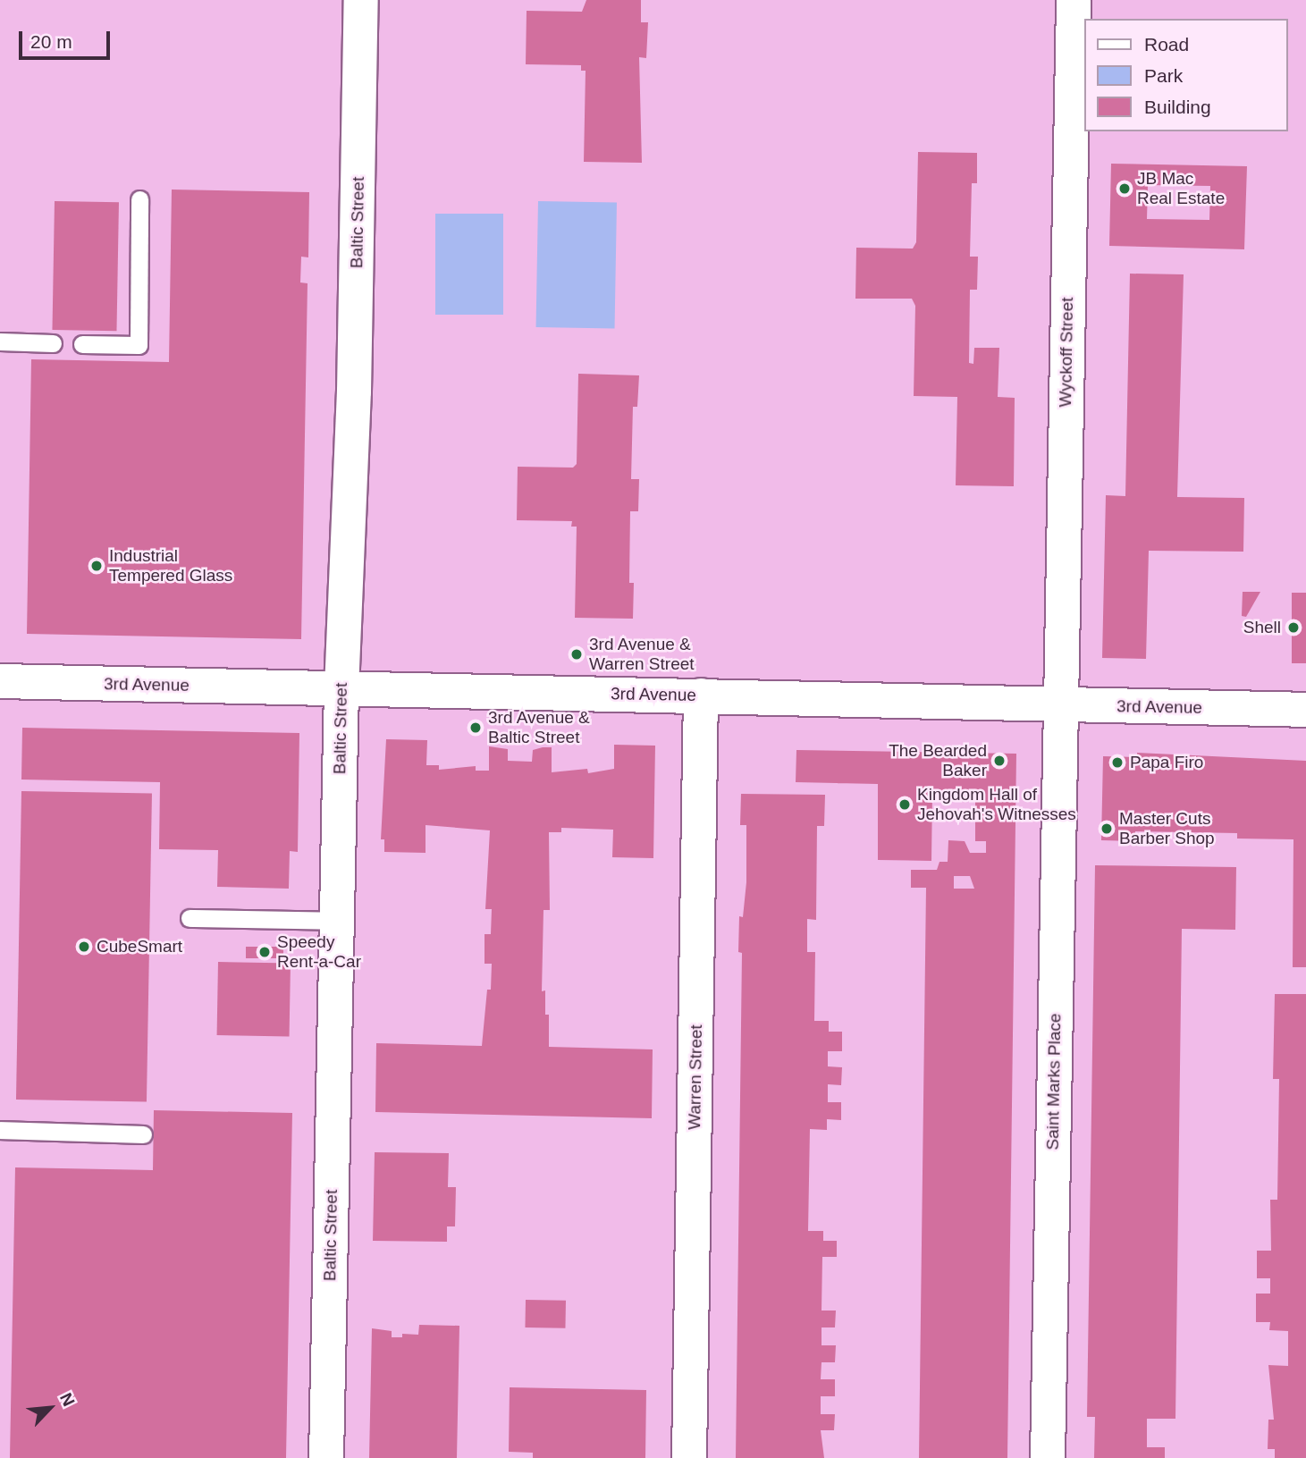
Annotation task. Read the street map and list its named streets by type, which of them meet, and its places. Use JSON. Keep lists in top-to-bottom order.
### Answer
{
  "streets": {
    "street": [
      "Baltic Street",
      "Wyckoff Street",
      "3rd Avenue",
      "Warren Street",
      "Saint Marks Place"
    ]
  },
  "crossings": [
    ["Baltic Street", "3rd Avenue"],
    ["Wyckoff Street", "3rd Avenue"],
    ["Wyckoff Street", "Saint Marks Place"],
    ["3rd Avenue", "Warren Street"],
    ["3rd Avenue", "Saint Marks Place"]
  ],
  "places": [
    "JB Mac Real Estate",
    "Industrial Tempered Glass",
    "Shell",
    "3rd Avenue & Warren Street",
    "3rd Avenue & Baltic Street",
    "The Bearded Baker",
    "Papa Firo",
    "Kingdom Hall of Jehovah's Witnesses",
    "Master Cuts Barber Shop",
    "CubeSmart",
    "Speedy Rent-a-Car"
  ],
  "legend": ["Road", "Park", "Building"],
  "scale_bar": "20 m",
  "north": "top right"
}
